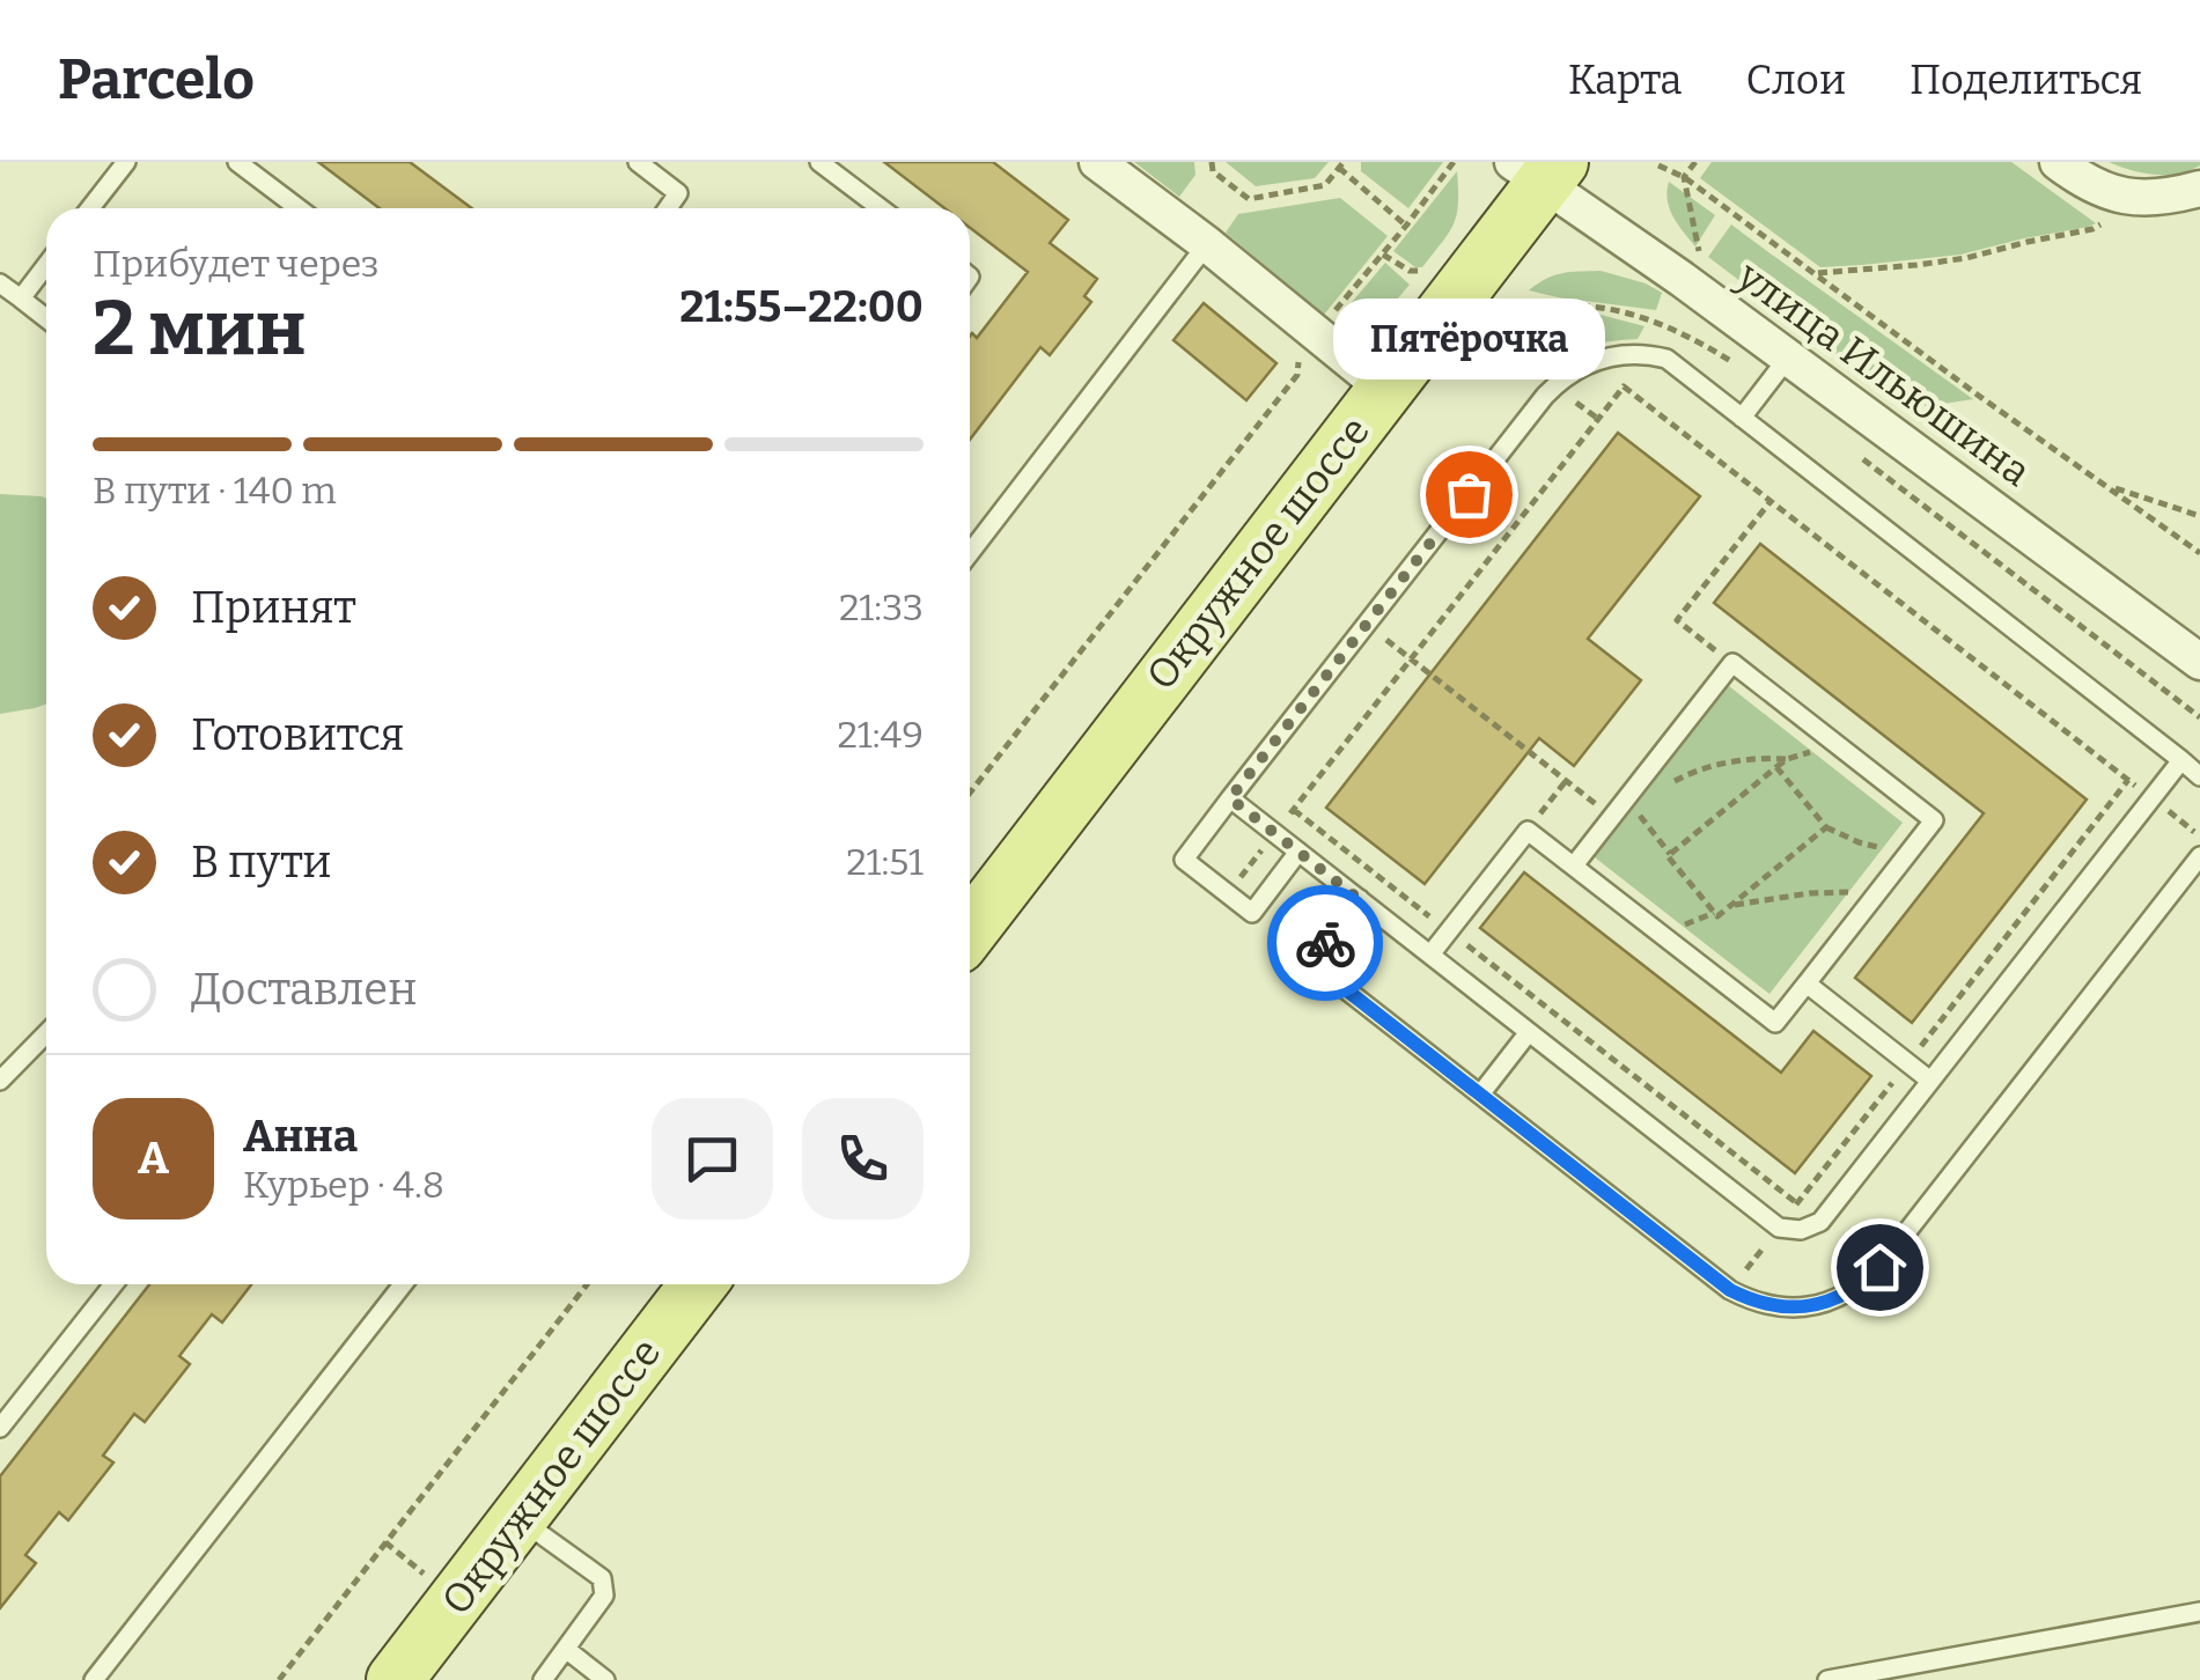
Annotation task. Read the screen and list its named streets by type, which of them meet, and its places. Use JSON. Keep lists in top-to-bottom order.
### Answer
{
  "streets": {
    "main road": ["Окружное шоссе"],
    "street": ["улица Ильюшина"]
  },
  "crossings": [
    ["улица Ильюшина", "Окружное шоссе"]
  ],
  "places": ["Пятёрочка"],
  "page": {
    "header": "Parcelo",
    "nav": ["Карта", "Слои", "Поделиться"],
    "heading": ["2 мин", "Прибудет через", "21:55–22:00"],
    "panel": ["Анна", "Курьер · 4.8"],
    "bubble": "Пятёрочка",
    "bar": "В пути · 140 m",
    "list": [
      ["Принят", "21:33"],
      ["Готовится", "21:49"],
      ["В пути", "21:51"],
      "Доставлен"
    ],
    "round": "А"
  }
}
